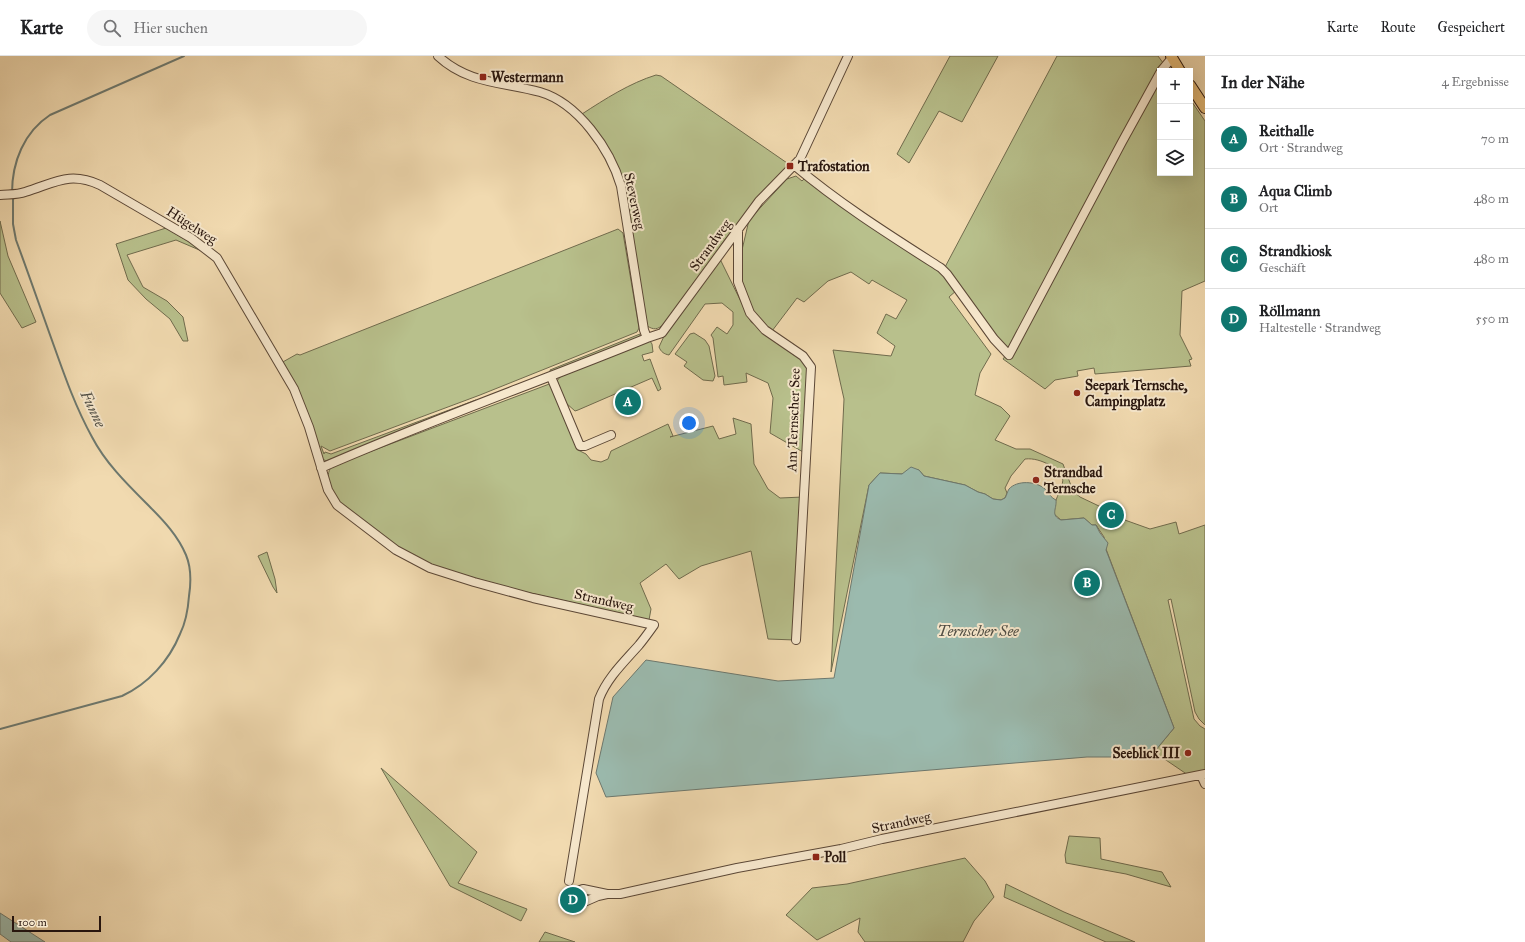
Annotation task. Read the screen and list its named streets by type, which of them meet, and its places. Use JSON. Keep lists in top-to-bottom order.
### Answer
{
  "streets": {
    "street": [
      "Steverweg",
      "Hügelweg",
      "Strandweg",
      "Am Ternscher See"
    ]
  },
  "crossings": [
    ["Steverweg", "Strandweg"],
    ["Hügelweg", "Strandweg"],
    ["Strandweg", "Am Ternscher See"]
  ],
  "water": ["Funne", "Ternscher See"],
  "places": {
    "transit": ["Westermann", "Trafostation", "Poll"],
    "other": ["Seepark Ternsche, Campingplatz", "Strandbad Ternsche", "Seeblick III"]
  },
  "scale_bar": "100 m",
  "page": {
    "header": "Karte",
    "search": "Hier suchen",
    "nav": ["Karte", "Route", "Gespeichert"],
    "heading": ["In der Nähe", "4 Ergebnisse"],
    "map_buttons": ["+", "−"],
    "list": [
      {
        "mark": "A",
        "name": "Reithalle",
        "note": "Ort · Strandweg",
        "value": "70 m"
      },
      {
        "mark": "B",
        "name": "Aqua Climb",
        "note": "Ort",
        "value": "480 m"
      },
      {
        "mark": "C",
        "name": "Strandkiosk",
        "note": "Geschäft",
        "value": "480 m"
      },
      {
        "mark": "D",
        "name": "Röllmann",
        "note": "Haltestelle · Strandweg",
        "value": "550 m"
      }
    ],
    "pins": [
      "A",
      "C",
      "B",
      "D"
    ],
    "scale": "100 m"
  }
}
